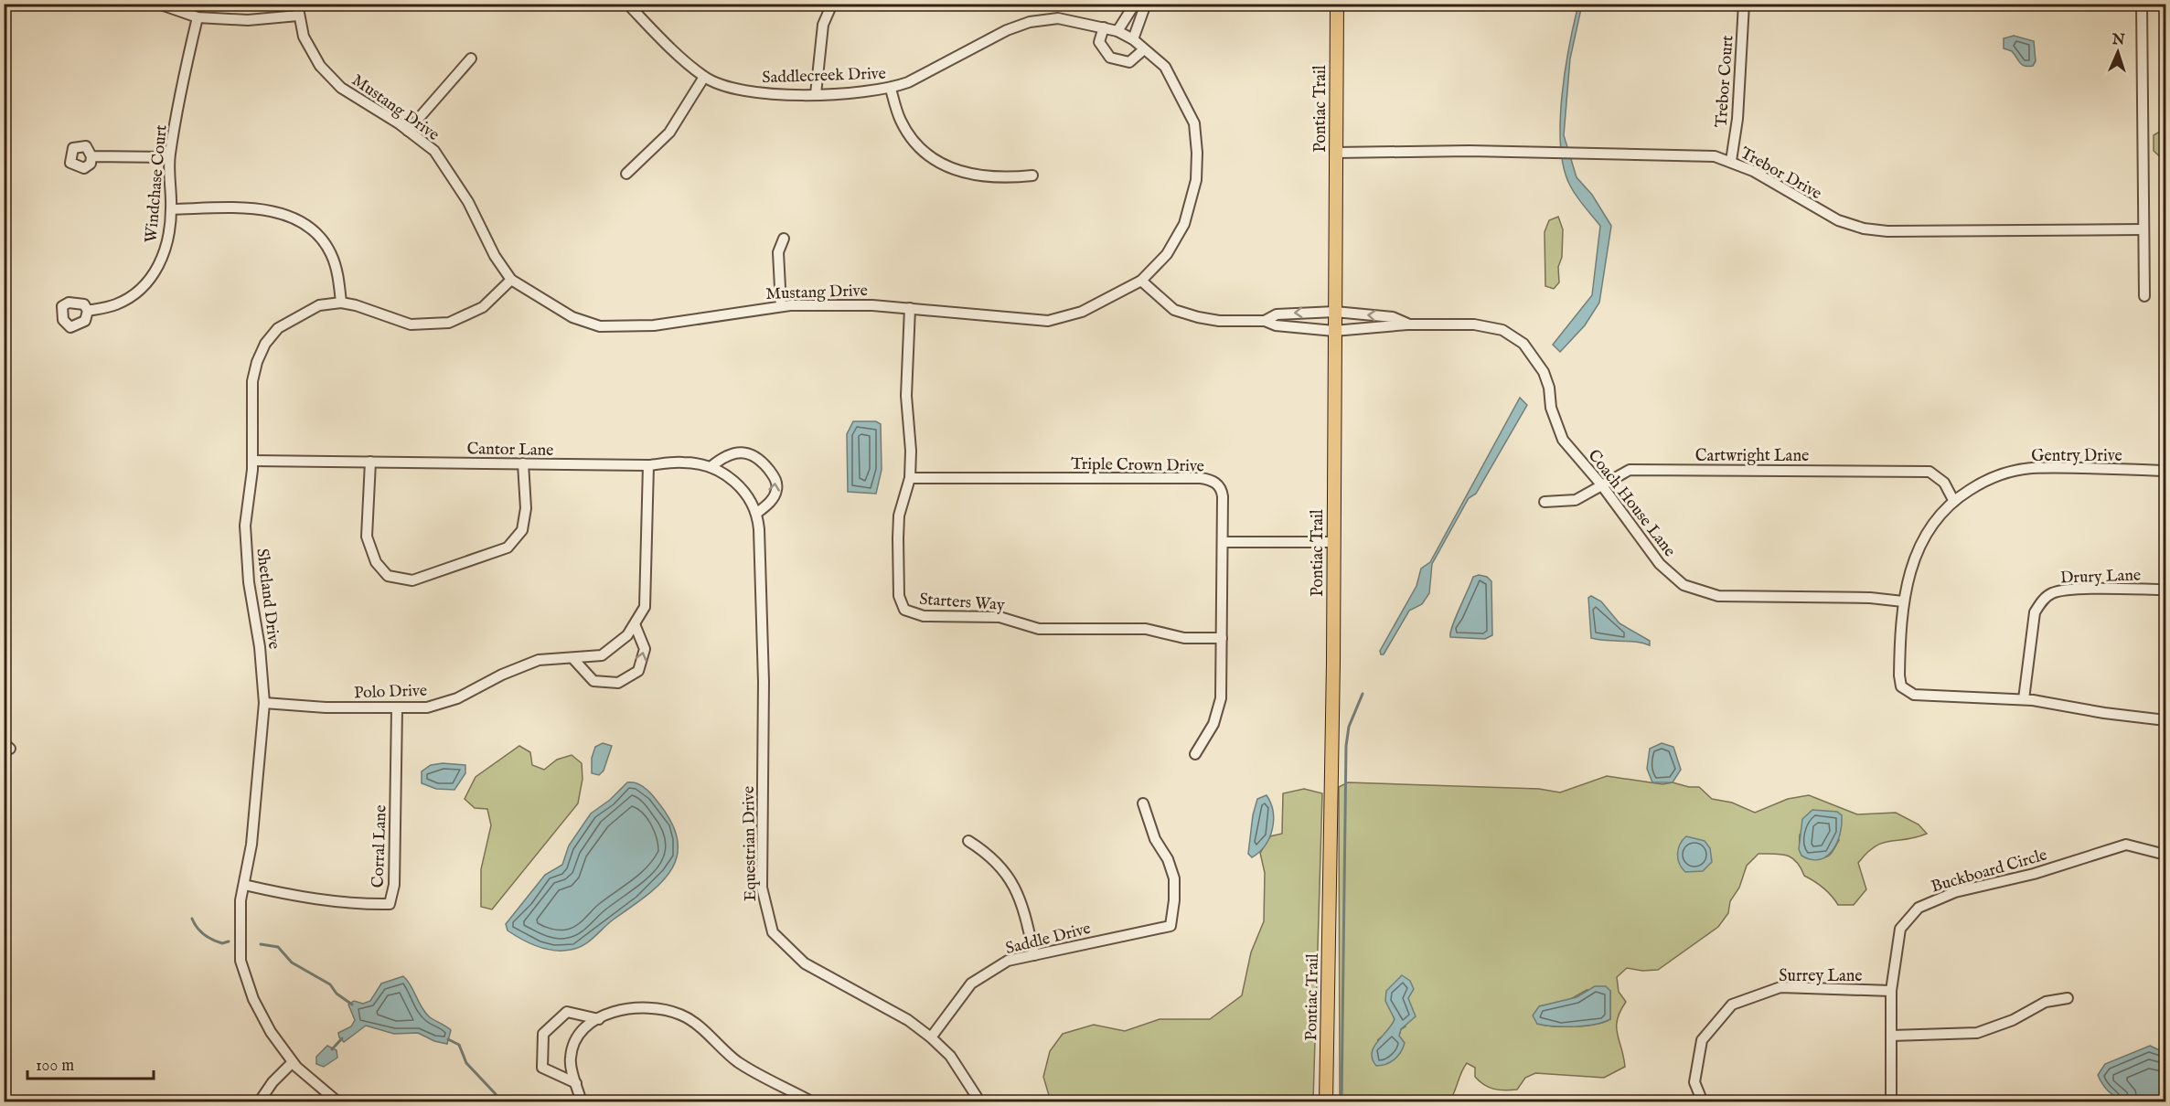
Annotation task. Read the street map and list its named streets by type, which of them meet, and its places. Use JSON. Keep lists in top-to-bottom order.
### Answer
{
  "streets": {
    "main road": ["Pontiac Trail"],
    "street": [
      "Saddlecreek Drive",
      "Trebor Court",
      "Mustang Drive",
      "Trebor Drive",
      "Windchase Court",
      "Cantor Lane",
      "Cartwright Lane",
      "Gentry Drive",
      "Triple Crown Drive",
      "Coach House Lane",
      "Drury Lane",
      "Shetland Drive",
      "Starters Way",
      "Polo Drive",
      "Equestrian Drive",
      "Corral Lane",
      "Buckboard Circle",
      "Saddle Drive",
      "Surrey Lane"
    ]
  },
  "crossings": [
    ["Saddlecreek Drive", "Mustang Drive"],
    ["Trebor Court", "Trebor Drive"],
    ["Mustang Drive", "Shetland Drive"],
    ["Mustang Drive", "Starters Way"],
    ["Pontiac Trail", "Trebor Drive"],
    ["Pontiac Trail", "Coach House Lane"],
    ["Cantor Lane", "Shetland Drive"],
    ["Cantor Lane", "Polo Drive"],
    ["Cartwright Lane", "Gentry Drive"],
    ["Cartwright Lane", "Coach House Lane"],
    ["Gentry Drive", "Coach House Lane"],
    ["Gentry Drive", "Drury Lane"],
    ["Triple Crown Drive", "Starters Way"],
    ["Shetland Drive", "Polo Drive"],
    ["Shetland Drive", "Corral Lane"],
    ["Polo Drive", "Corral Lane"],
    ["Equestrian Drive", "Saddle Drive"],
    ["Buckboard Circle", "Surrey Lane"]
  ],
  "scale_bar": "100 m",
  "north": "top"
}
